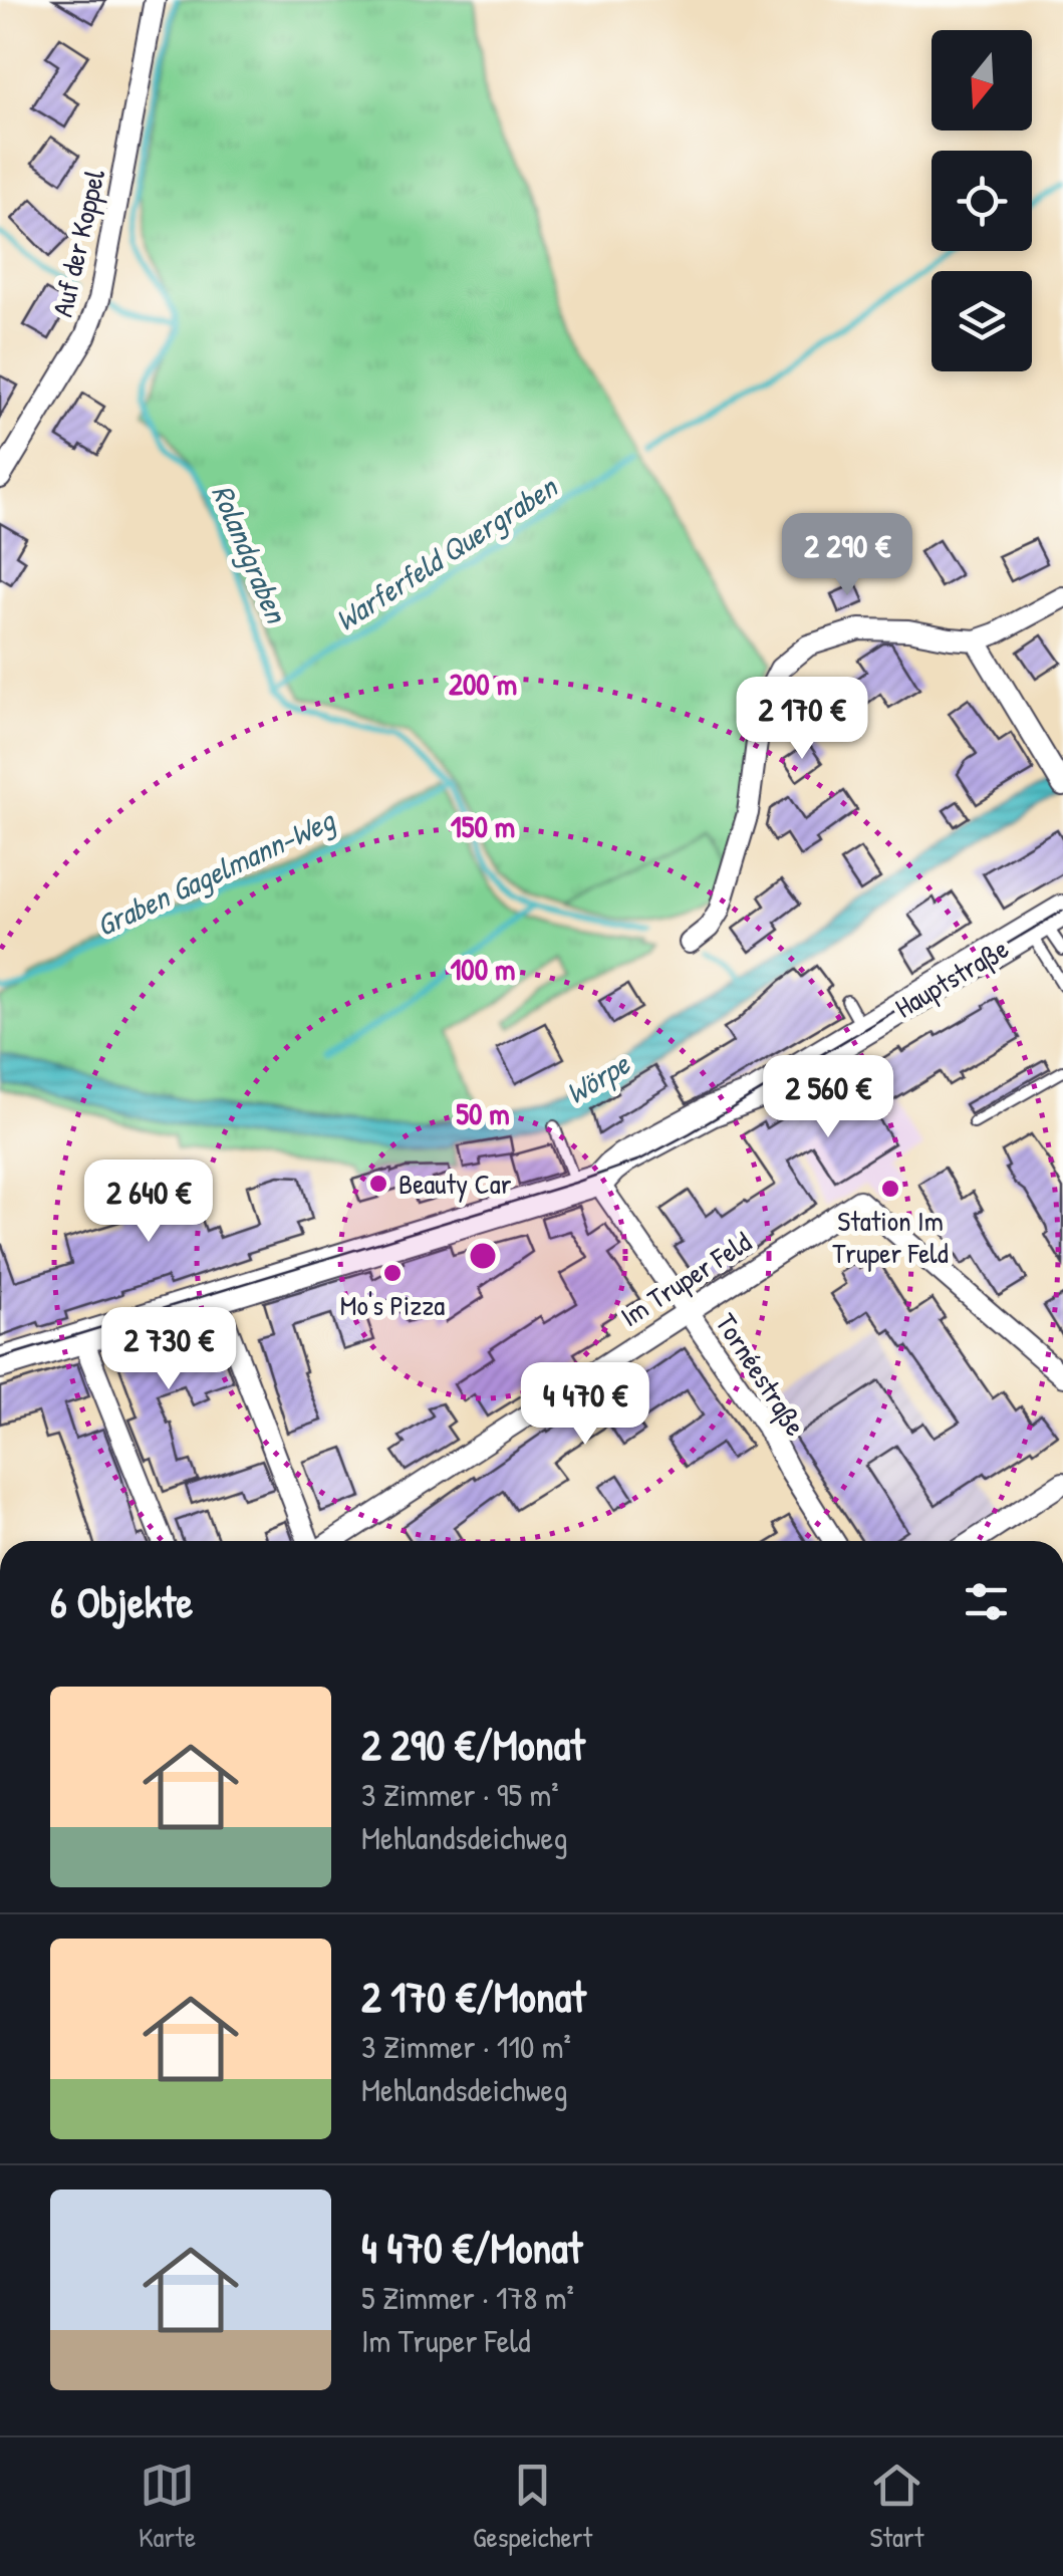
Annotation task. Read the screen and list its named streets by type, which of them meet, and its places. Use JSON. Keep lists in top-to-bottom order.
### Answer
{
  "streets": {
    "street": [
      "Auf der Koppel",
      "Hauptstraße",
      "Im Truper Feld",
      "Tornéestraße"
    ]
  },
  "crossings": [
    ["Hauptstraße", "Tornéestraße"],
    ["Im Truper Feld", "Tornéestraße"]
  ],
  "water": [
    "Rolandgraben",
    "Warferfeld Quergraben",
    "Graben Gagelmann-Weg",
    "Wörpe"
  ],
  "places": ["Beauty Car", "Station Im Truper Feld", "Mo's Pizza"],
  "north": "bottom",
  "page": {
    "price": [
      "2 290 €",
      "2 170 €",
      "2 560 €",
      "2 640 €",
      "2 730 €",
      "4 470 €"
    ],
    "heading": "6 Objekte",
    "list": [
      {
        "name": "2 290 €/Monat",
        "note": "3 Zimmer · 95 m² · Mehlandsdeichweg"
      },
      {
        "name": "2 170 €/Monat",
        "note": "3 Zimmer · 110 m² · Mehlandsdeichweg"
      },
      {
        "name": "4 470 €/Monat",
        "note": "5 Zimmer · 178 m² · Im Truper Feld"
      }
    ],
    "tabs": ["Karte", "Gespeichert", "Start"]
  },
  "rings": [
    "200 m",
    "150 m",
    "100 m",
    "50 m"
  ]
}
